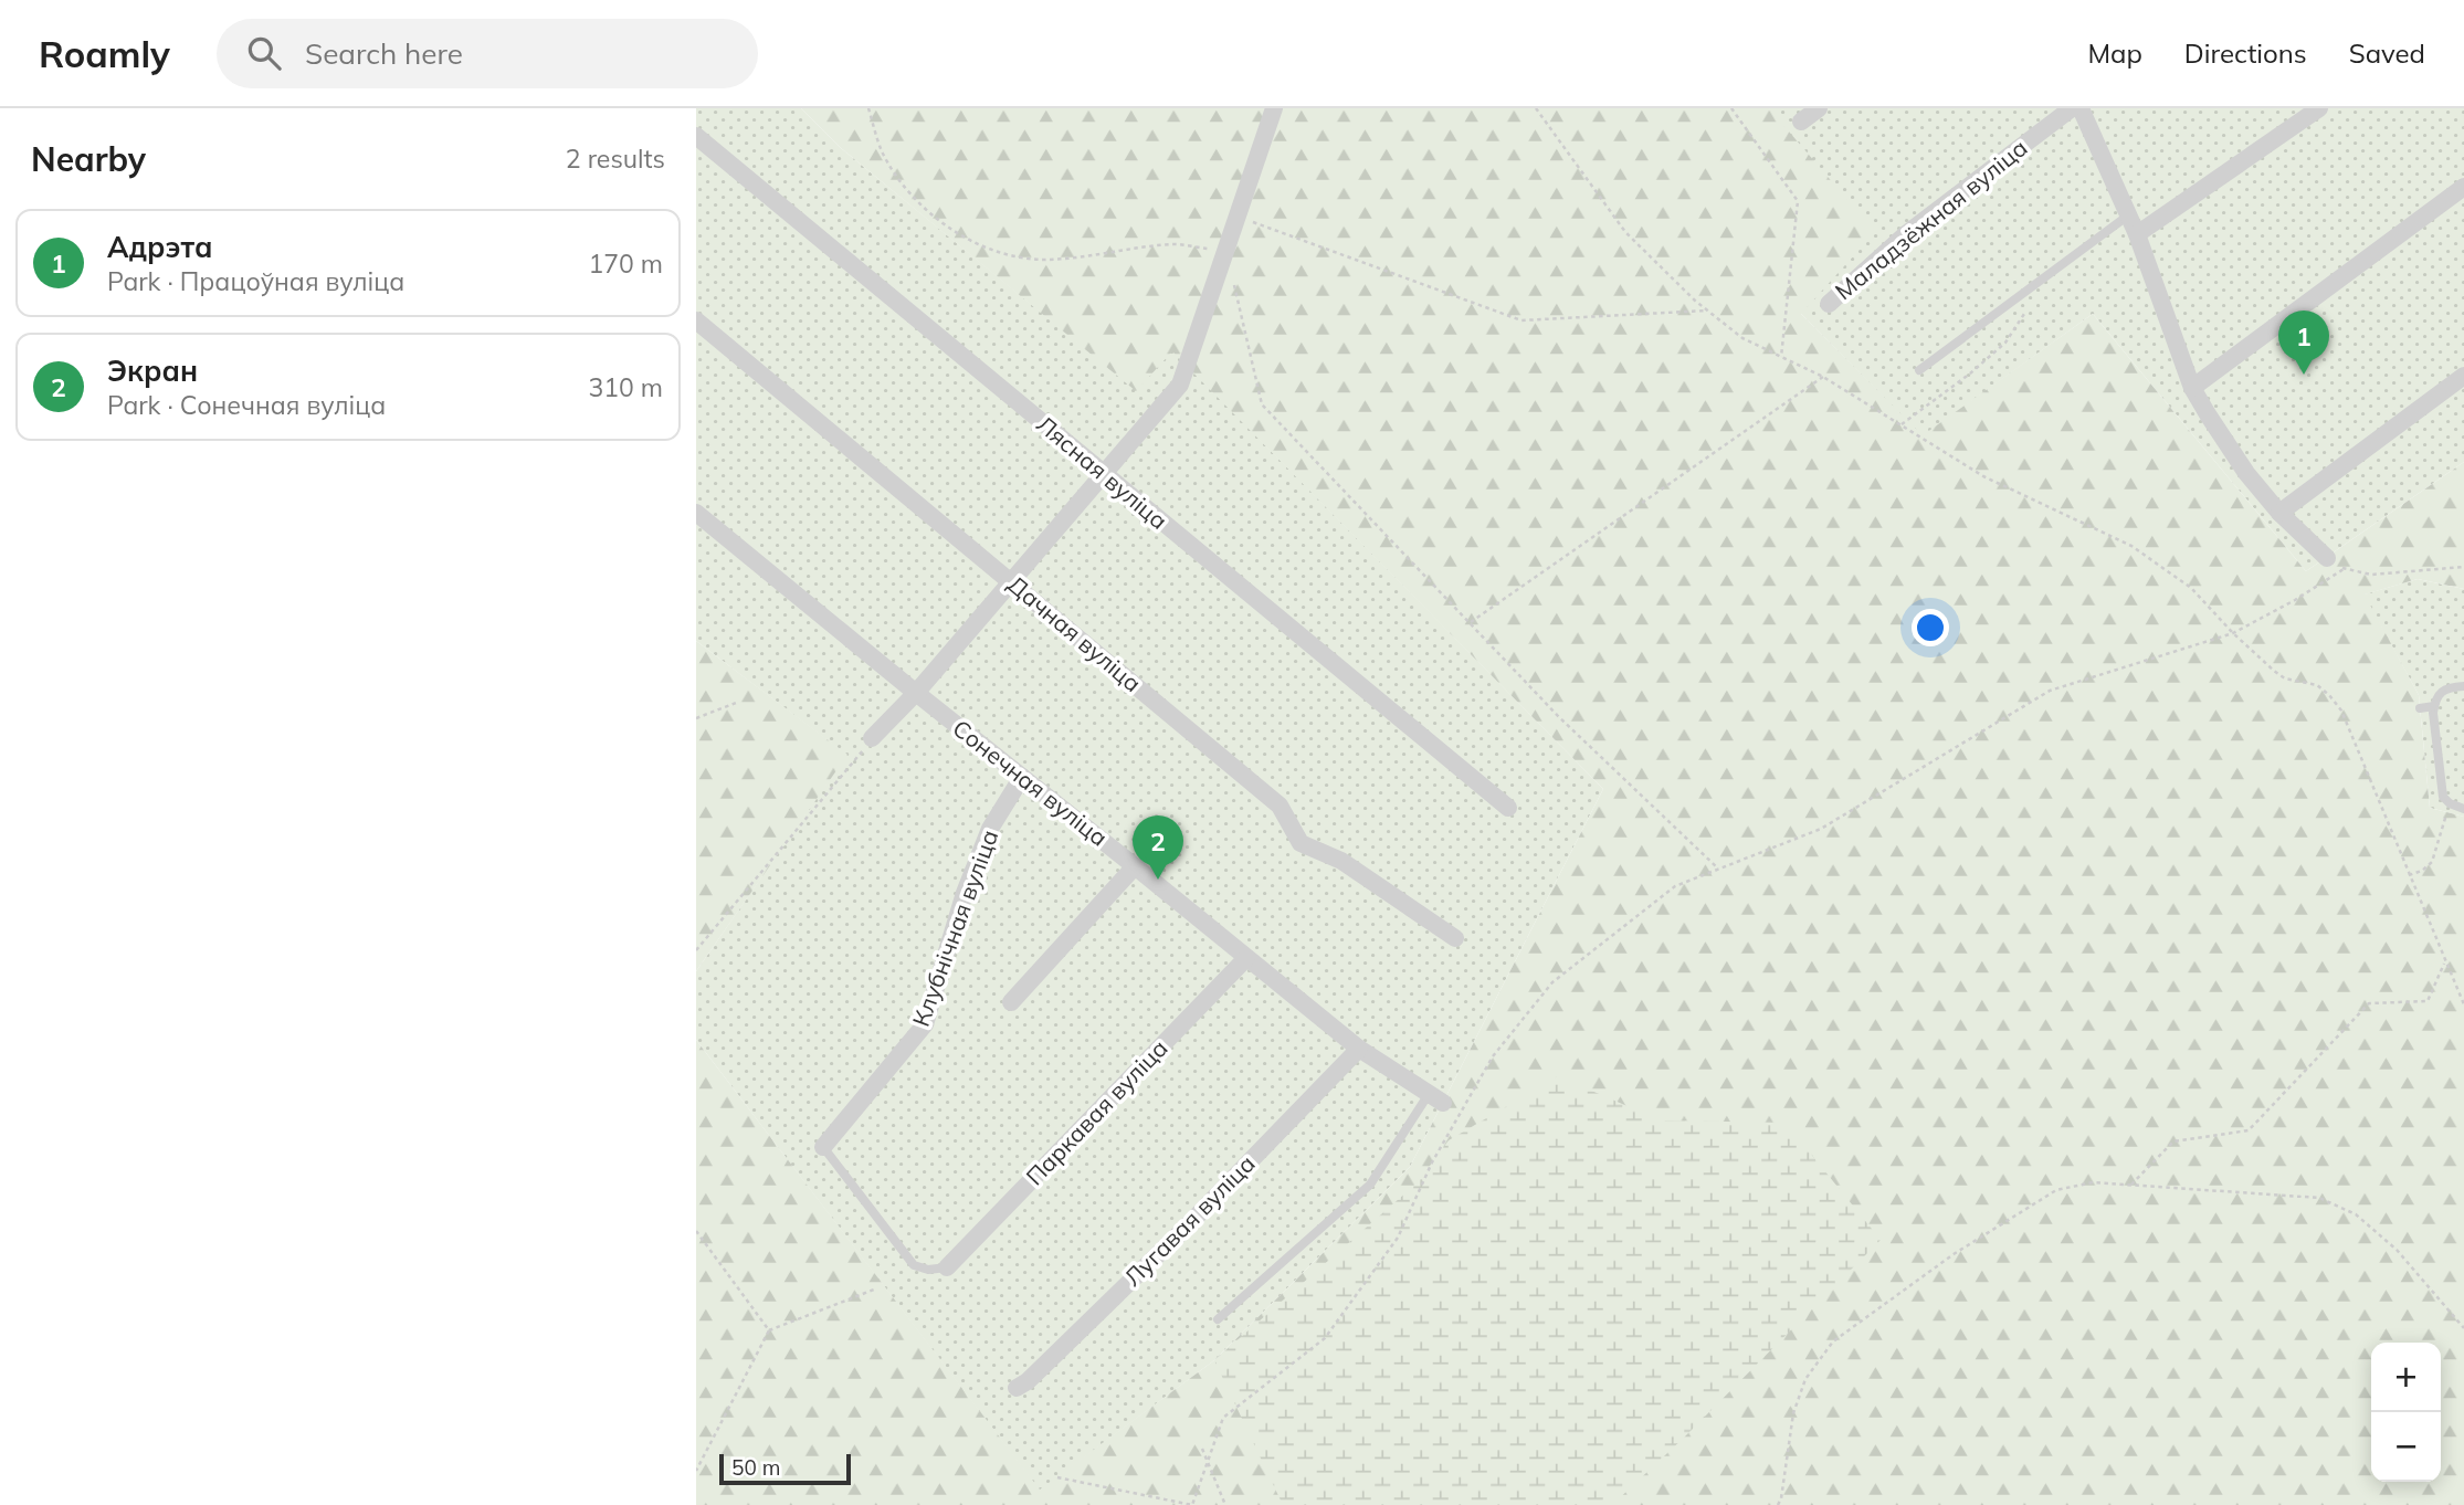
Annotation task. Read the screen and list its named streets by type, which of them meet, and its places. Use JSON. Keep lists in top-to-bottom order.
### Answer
{
  "streets": {
    "street": [
      "Маладзёжная вуліца",
      "Лясная вуліца",
      "Дачная вуліца",
      "Сонечная вуліца",
      "Клубнічная вуліца",
      "Паркавая вуліца",
      "Лугавая вуліца"
    ]
  },
  "crossings": [
    ["Сонечная вуліца", "Клубнічная вуліца"],
    ["Сонечная вуліца", "Паркавая вуліца"],
    ["Сонечная вуліца", "Лугавая вуліца"]
  ],
  "scale_bar": "50 m",
  "page": {
    "header": "Roamly",
    "search": "Search here",
    "nav": ["Map", "Directions", "Saved"],
    "heading": ["Nearby", "2 results"],
    "list": [
      {
        "mark": "1",
        "name": "Адрэта",
        "note": "Park · Працоўная вуліца",
        "value": "170 m"
      },
      {
        "mark": "2",
        "name": "Экран",
        "note": "Park · Сонечная вуліца",
        "value": "310 m"
      }
    ],
    "pins": ["1", "2"],
    "map_buttons": ["+", "−"],
    "scale": "50 m"
  }
}
